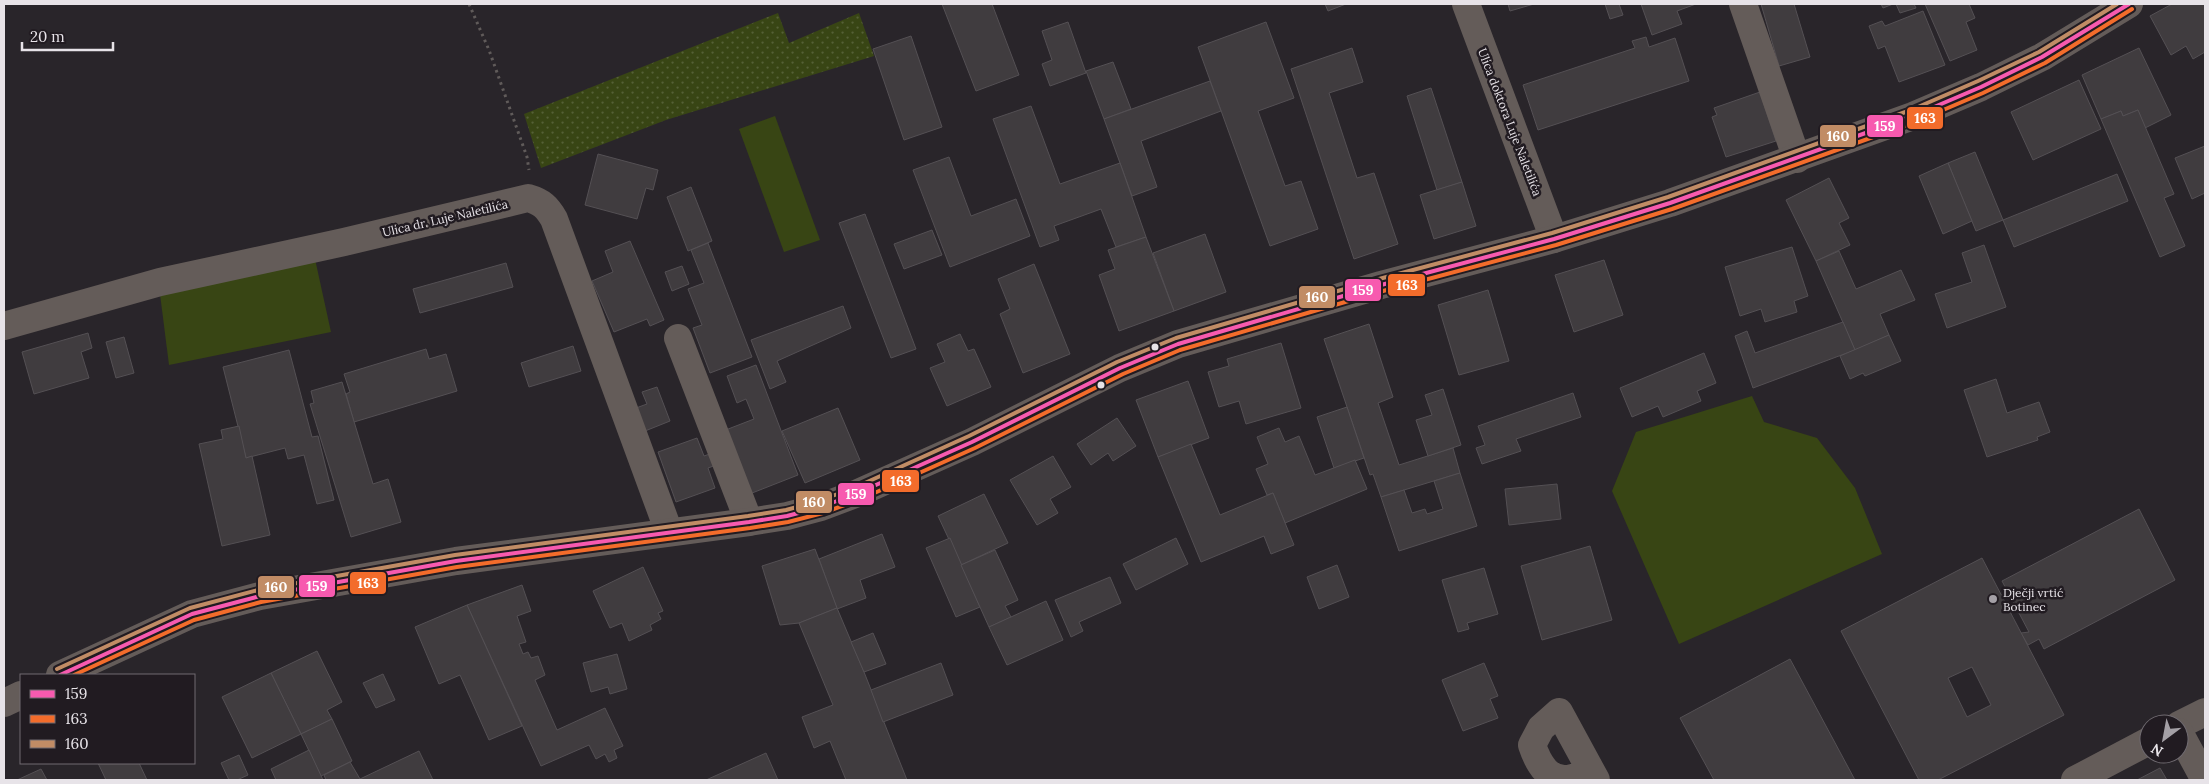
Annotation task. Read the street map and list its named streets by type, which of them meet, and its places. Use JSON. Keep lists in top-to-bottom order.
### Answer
{
  "streets": {
    "street": ["Ulica doktora Luje Naletilića", "Ulica dr. Luje Naletilića"]
  },
  "places": ["Dječji vrtić Botinec"],
  "lines": ["transit line 159", "transit line 160", "transit line 163"],
  "legend": ["159", "163", "160"],
  "scale_bar": "20 m",
  "north": "bottom left"
}
